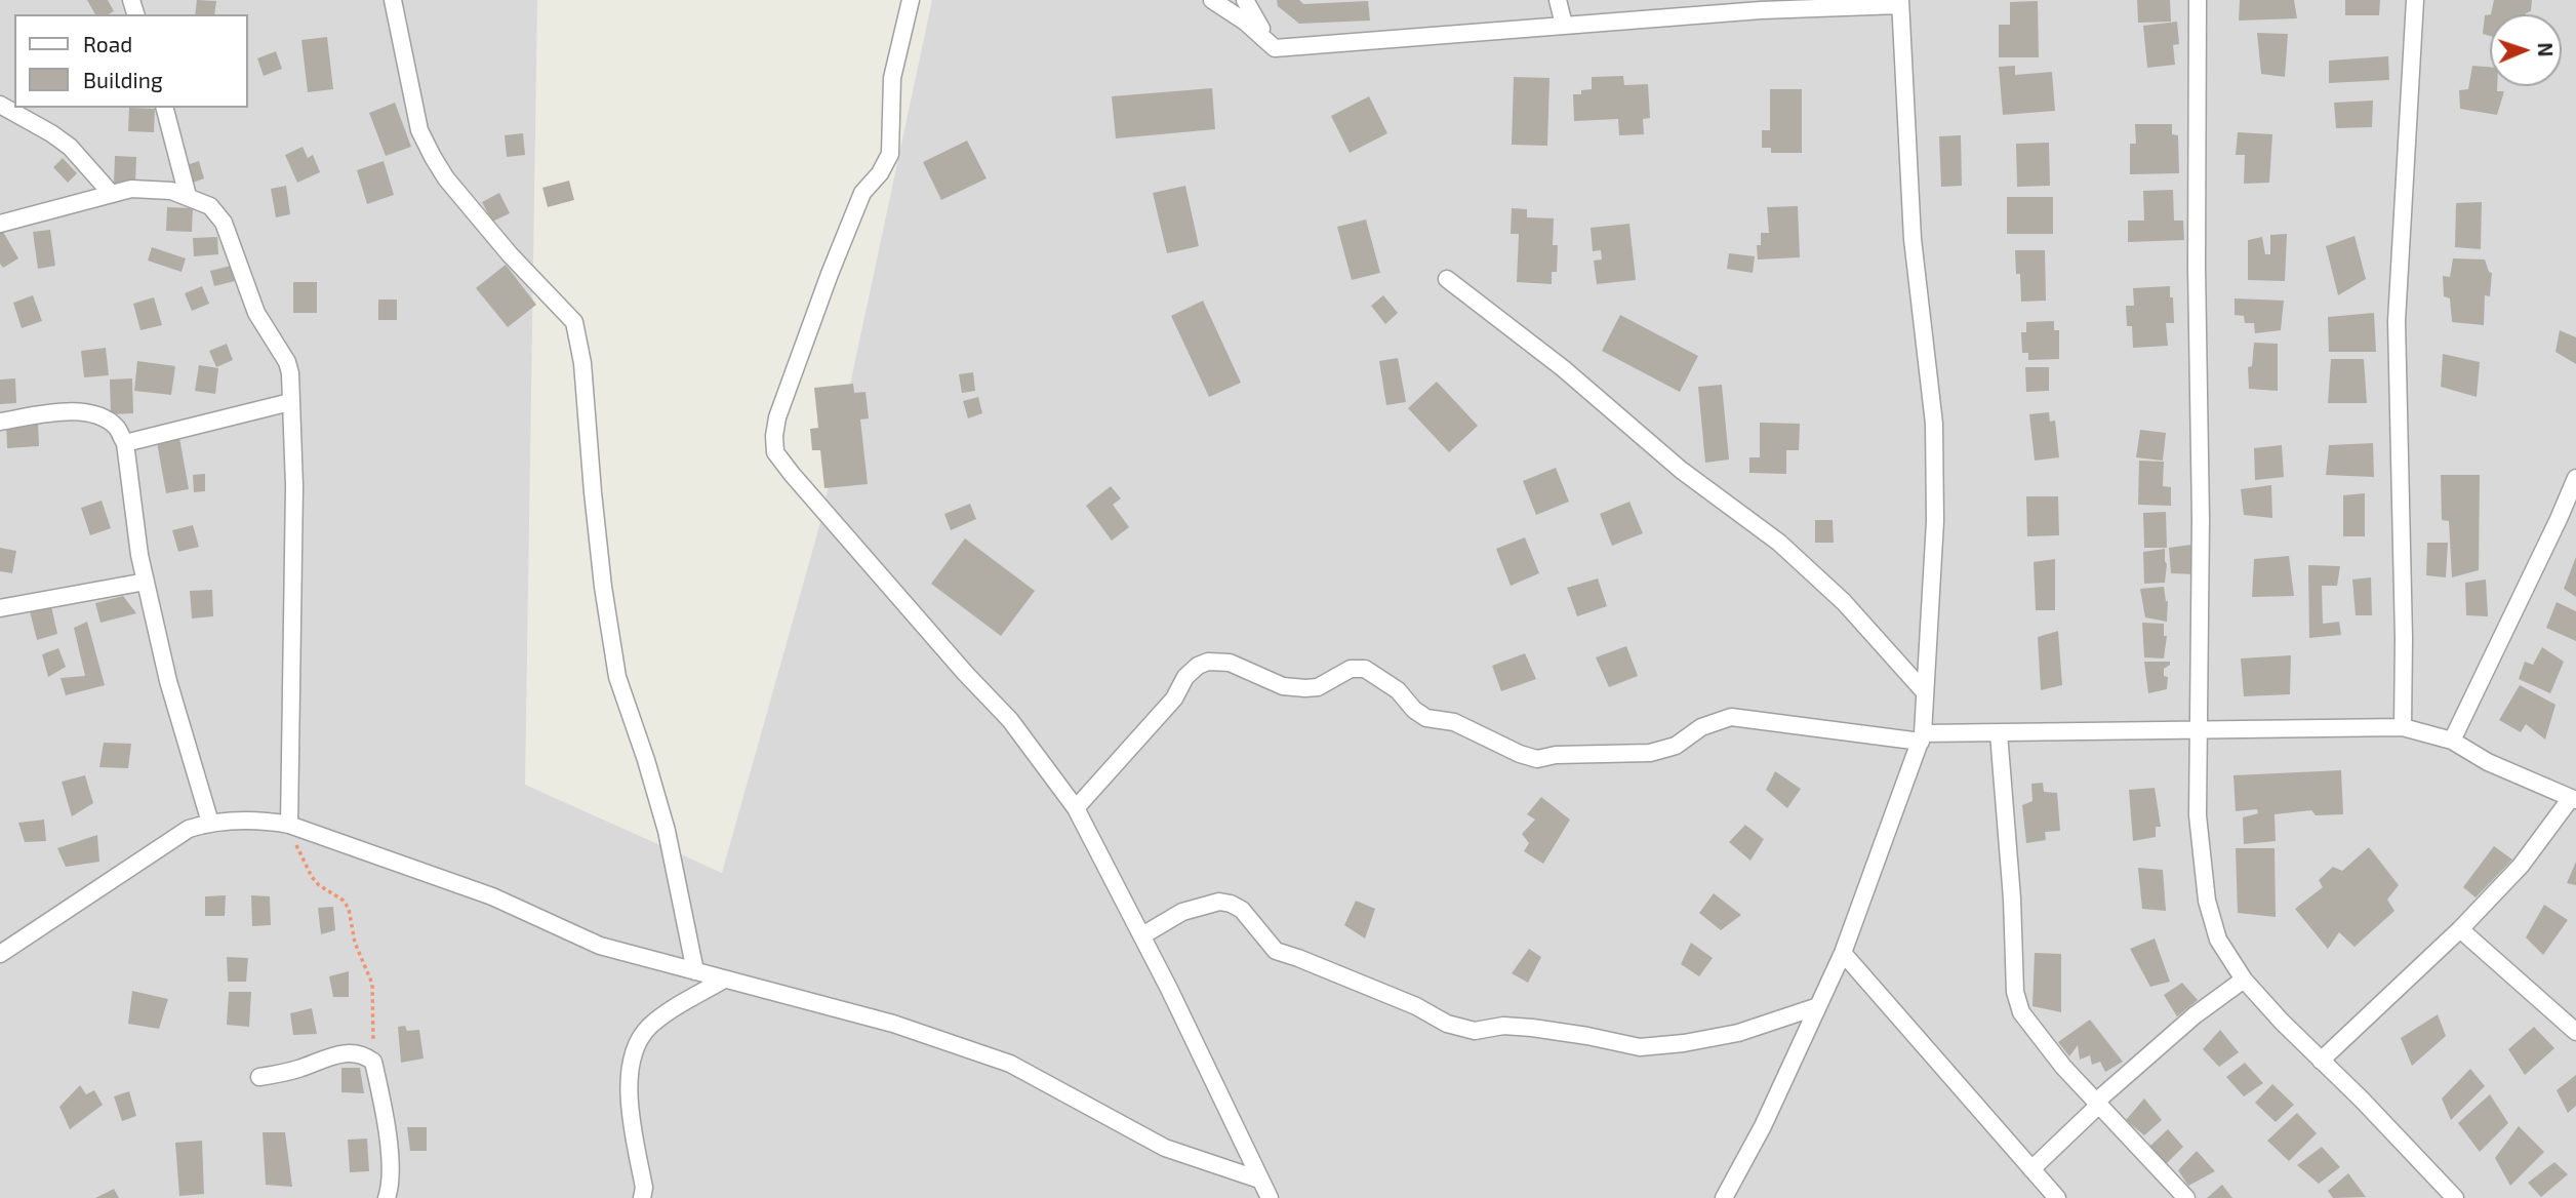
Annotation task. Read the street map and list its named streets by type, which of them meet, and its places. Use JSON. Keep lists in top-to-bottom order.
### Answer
{
  "legend": ["Road", "Building"],
  "north": "right"
}
